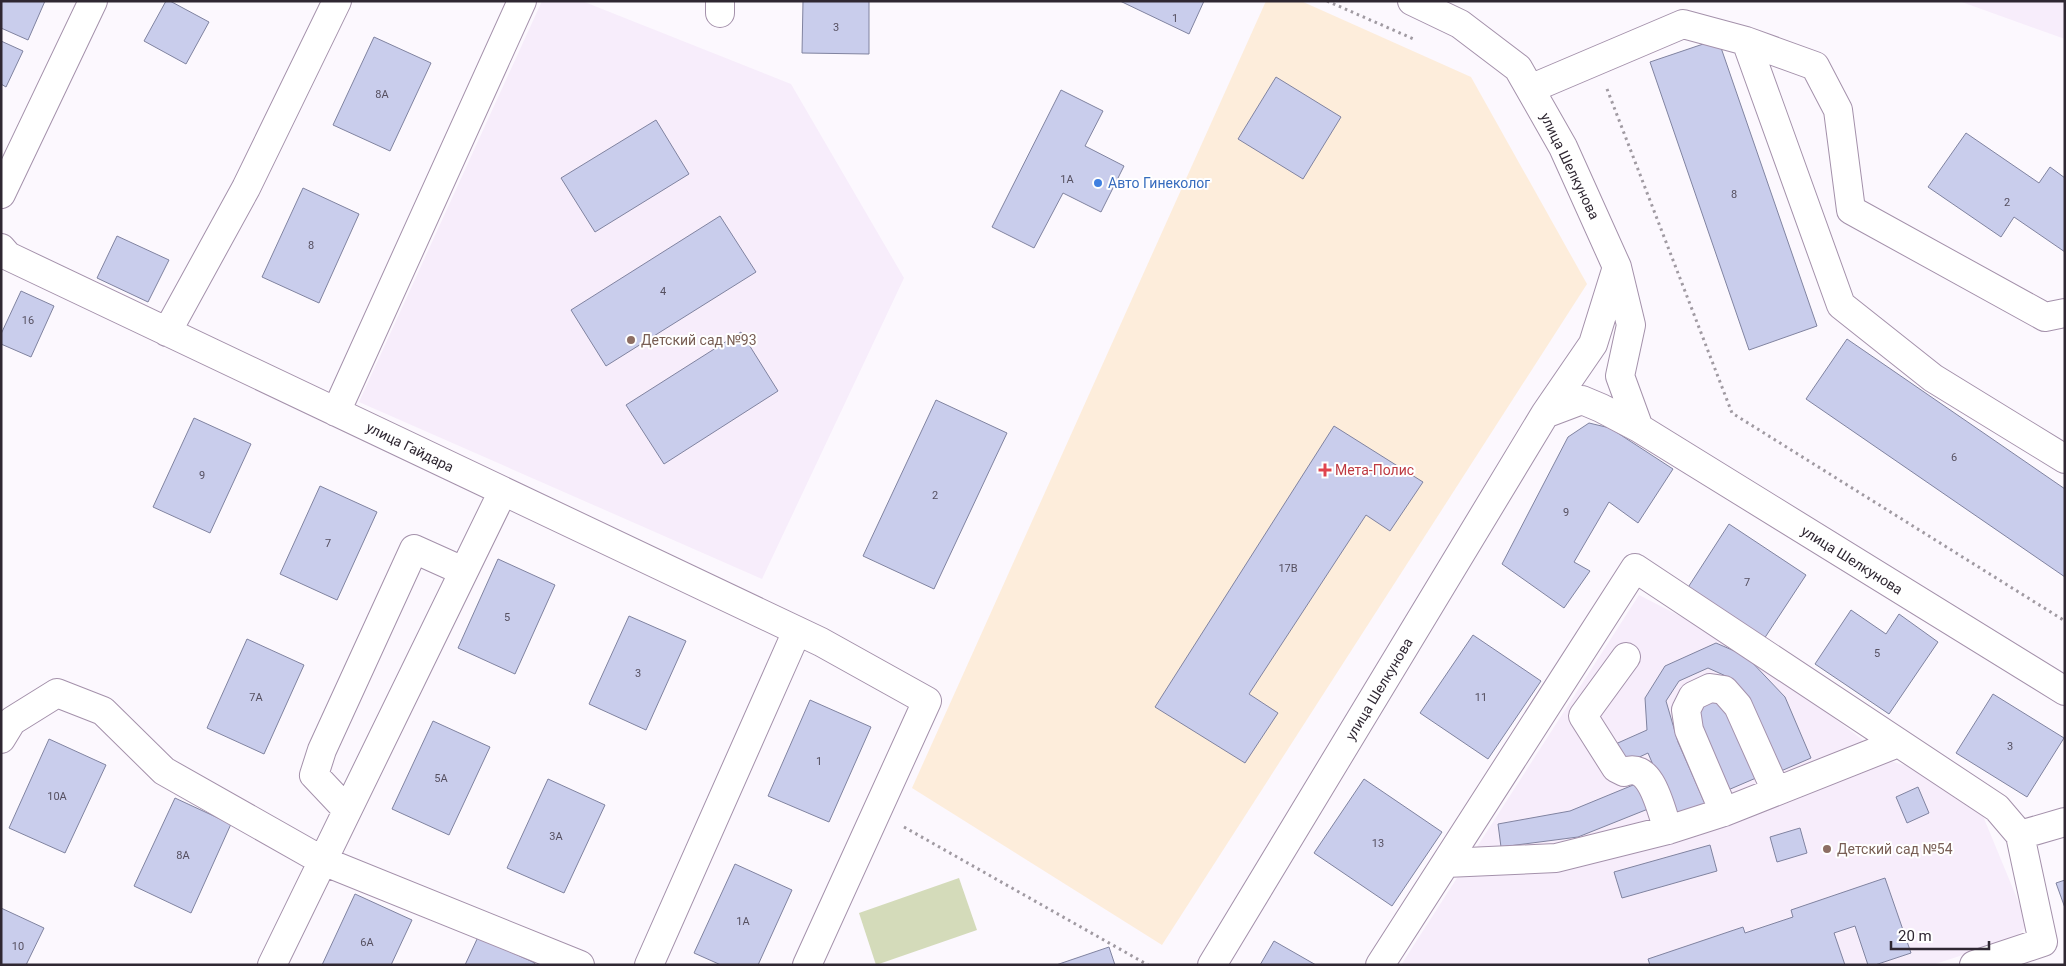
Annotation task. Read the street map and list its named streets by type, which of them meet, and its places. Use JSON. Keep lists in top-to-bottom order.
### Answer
{
  "streets": {
    "street": ["улица Шелкунова", "улица Гайдара"]
  },
  "places": {
    "other": ["Авто Гинеколог", "Детский сад №93", "Детский сад №54"],
    "health": ["Мета-Полис"]
  },
  "house_numbers": [
    "1",
    "3",
    "8А",
    "1А",
    "8",
    "2",
    "8",
    "4",
    "16",
    "6",
    "9",
    "2",
    "9",
    "7",
    "17В",
    "7",
    "5",
    "5",
    "3",
    "7А",
    "11",
    "3",
    "1",
    "5А",
    "10А",
    "3А",
    "13",
    "8А",
    "1А",
    "6А",
    "10"
  ],
  "scale_bar": "20 m"
}
